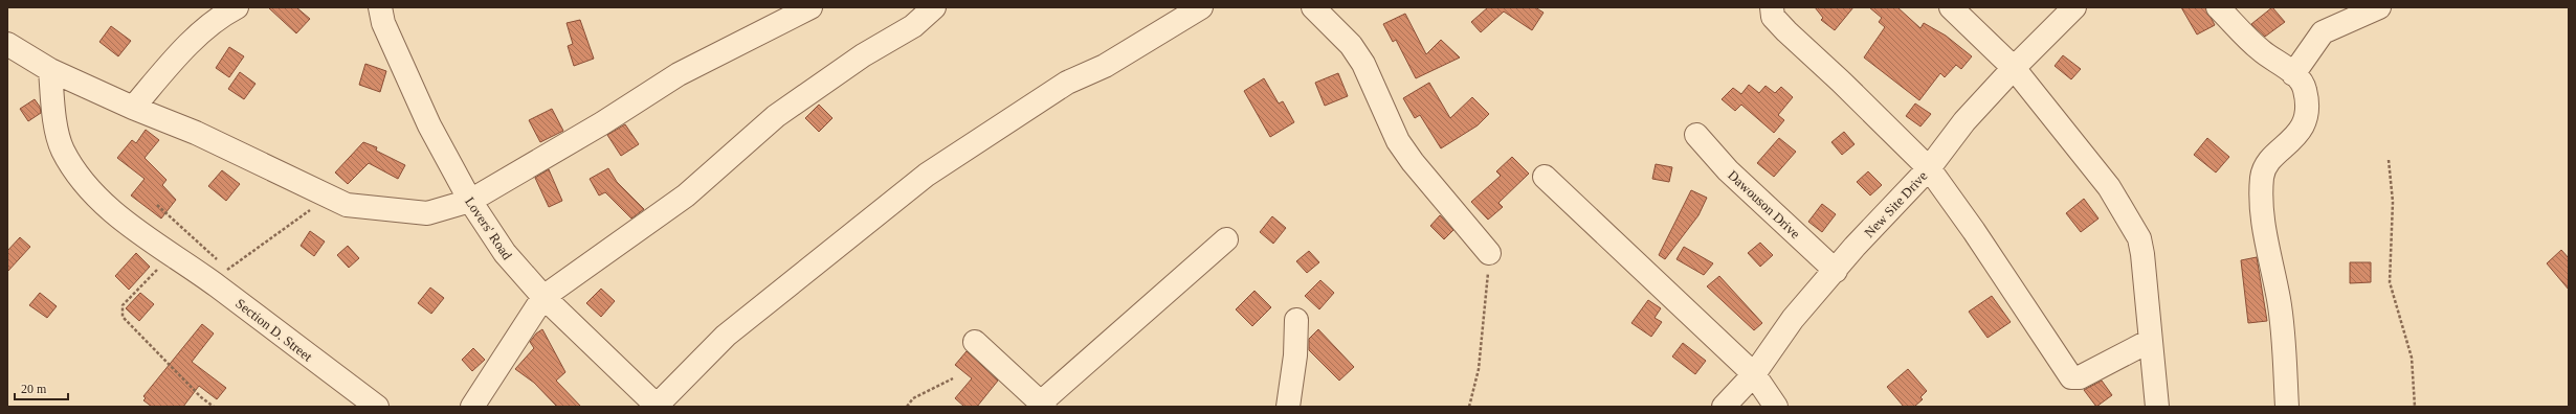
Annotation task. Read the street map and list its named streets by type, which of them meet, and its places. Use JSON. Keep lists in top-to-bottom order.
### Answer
{
  "streets": {
    "street": [
      "Dawouson Drive",
      "New Site Drive",
      "Lovers' Road",
      "Section D. Street"
    ]
  },
  "crossings": [
    ["Dawouson Drive", "New Site Drive"]
  ],
  "scale_bar": "20 m"
}
